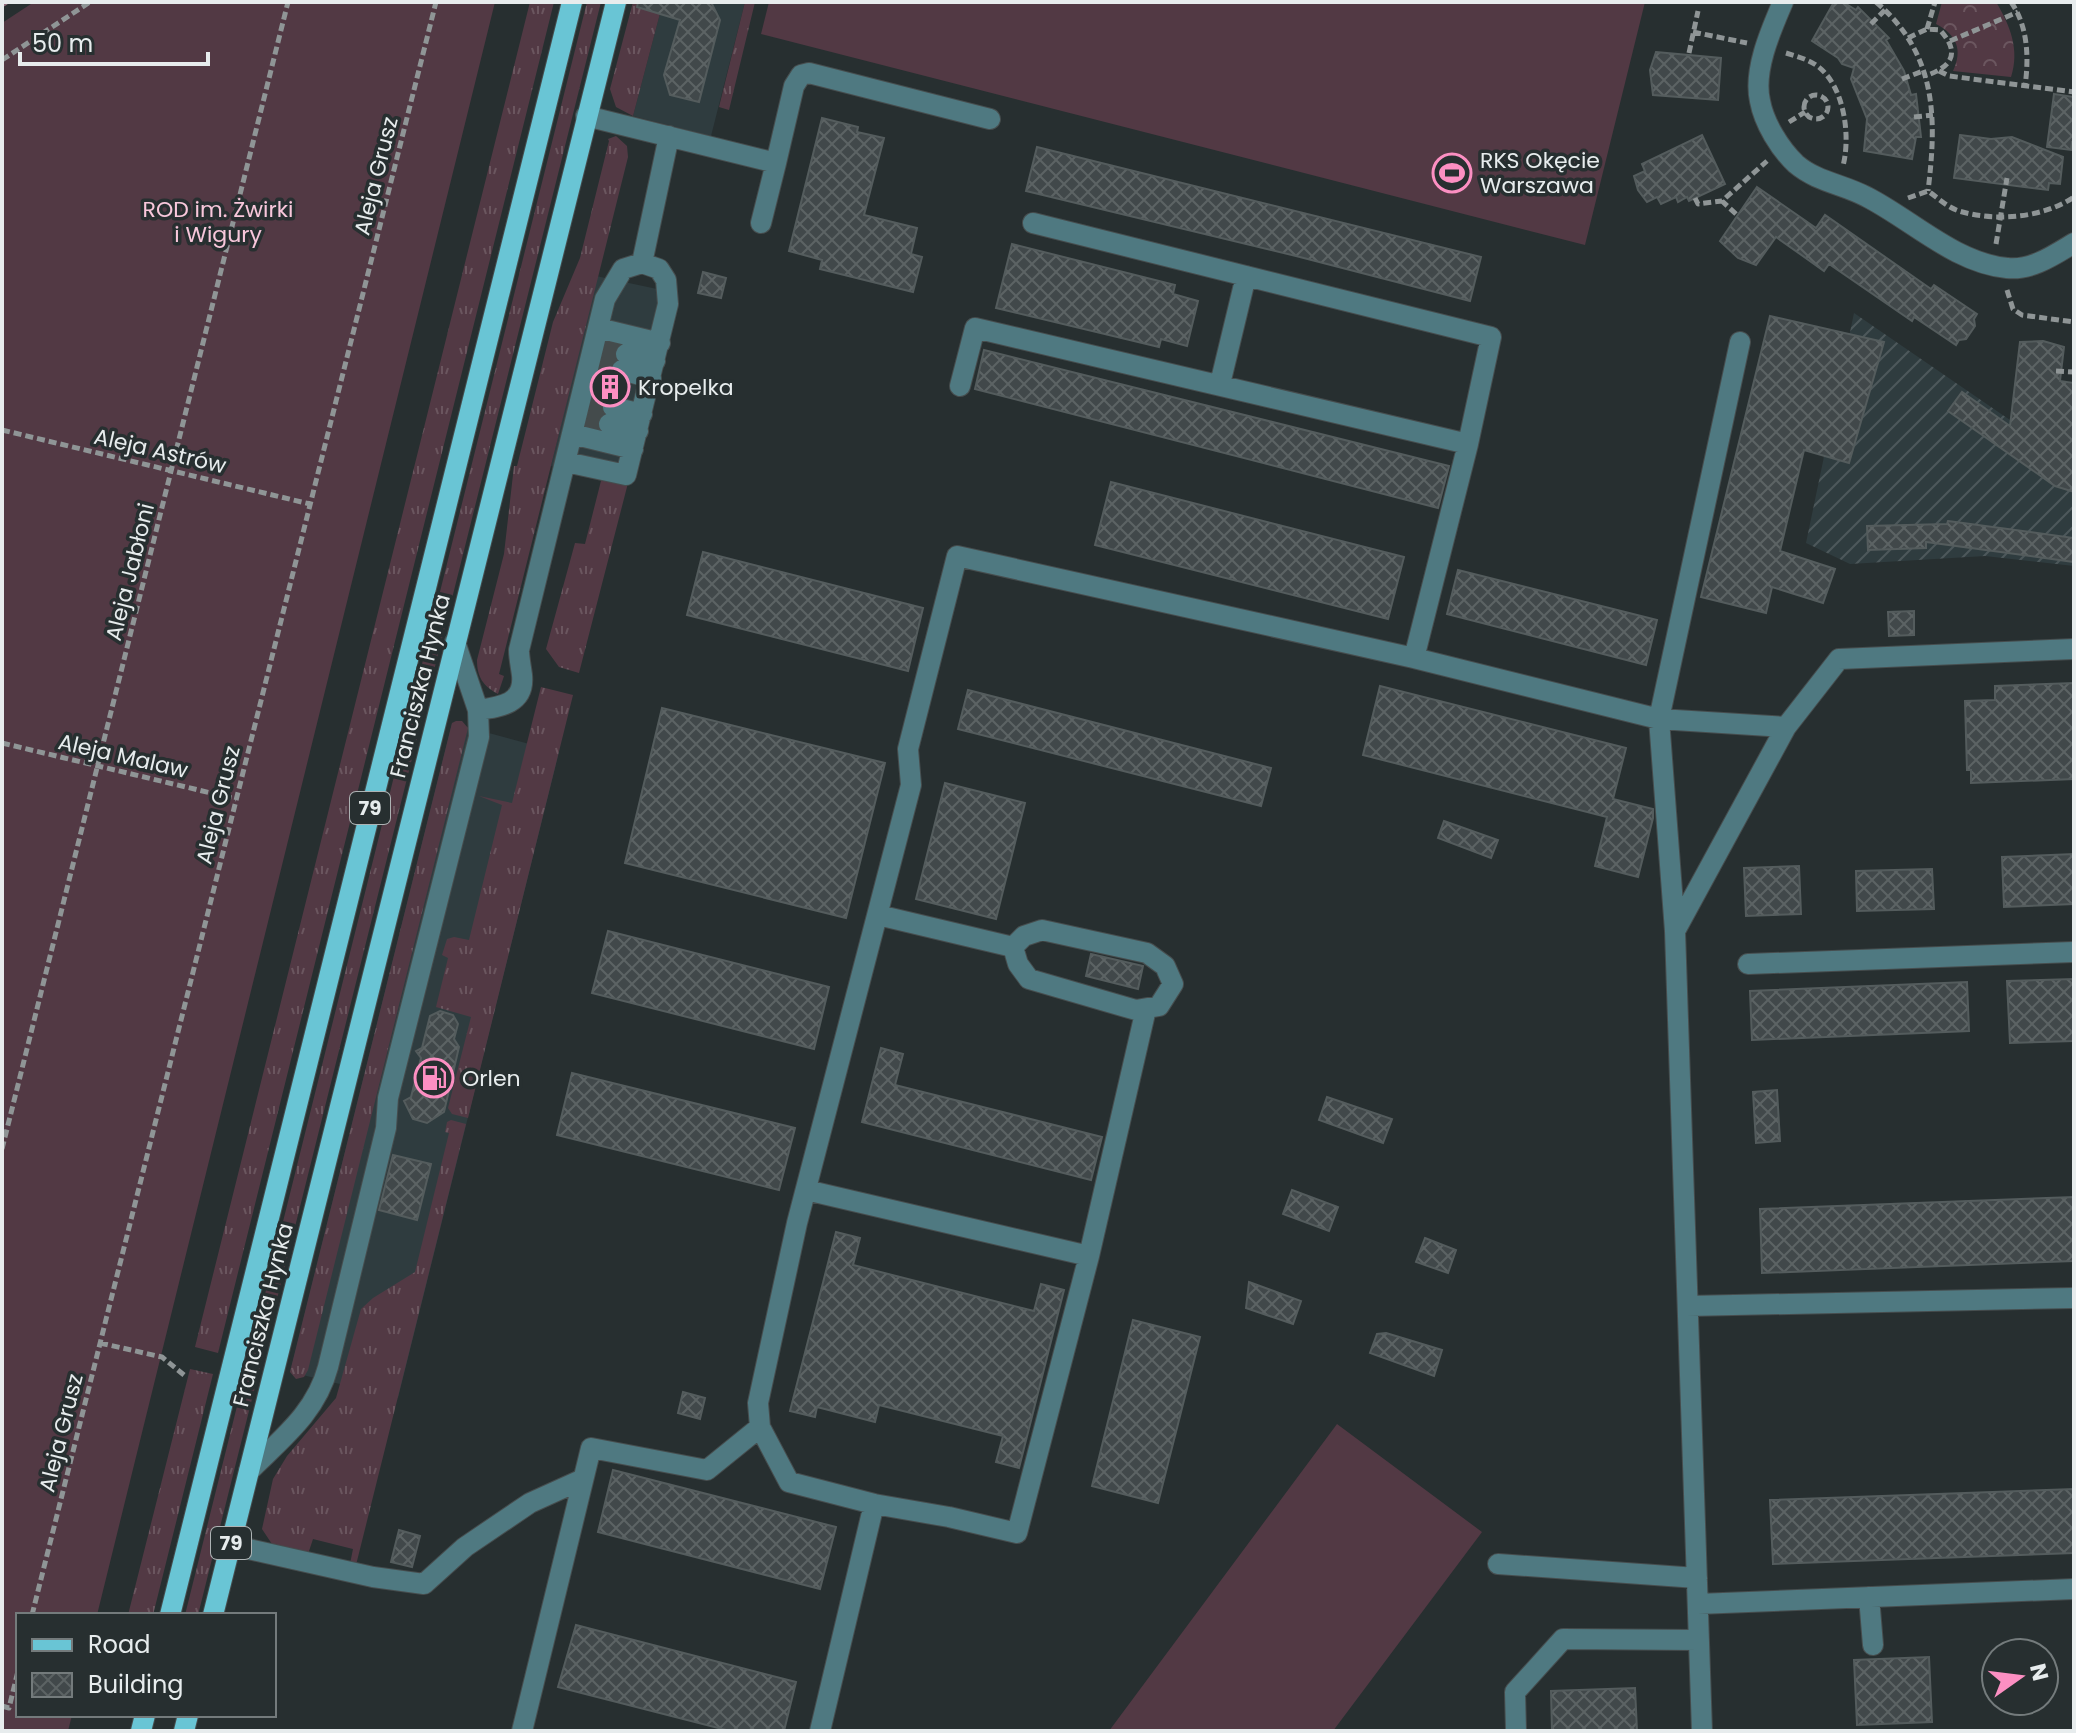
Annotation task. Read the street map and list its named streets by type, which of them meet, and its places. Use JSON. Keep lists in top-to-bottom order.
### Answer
{
  "streets": {
    "main road": ["Franciszka Hynka", "79"],
    "path": [
      "Aleja Grusz",
      "Aleja Astrów",
      "Aleja Jabłoni",
      "Aleja Malaw"
    ]
  },
  "crossings": [
    ["Aleja Grusz", "Aleja Astrów"],
    ["Aleja Grusz", "Aleja Malaw"],
    ["Aleja Astrów", "Aleja Jabłoni"],
    ["Aleja Jabłoni", "Aleja Malaw"]
  ],
  "parks": ["ROD im. Żwirki i Wigury"],
  "places": {
    "sports": ["RKS Okęcie Warszawa"],
    "building": ["Kropelka"],
    "fuel station": ["Orlen"]
  },
  "legend": ["Road", "Building"],
  "scale_bar": "50 m",
  "north": "right"
}
